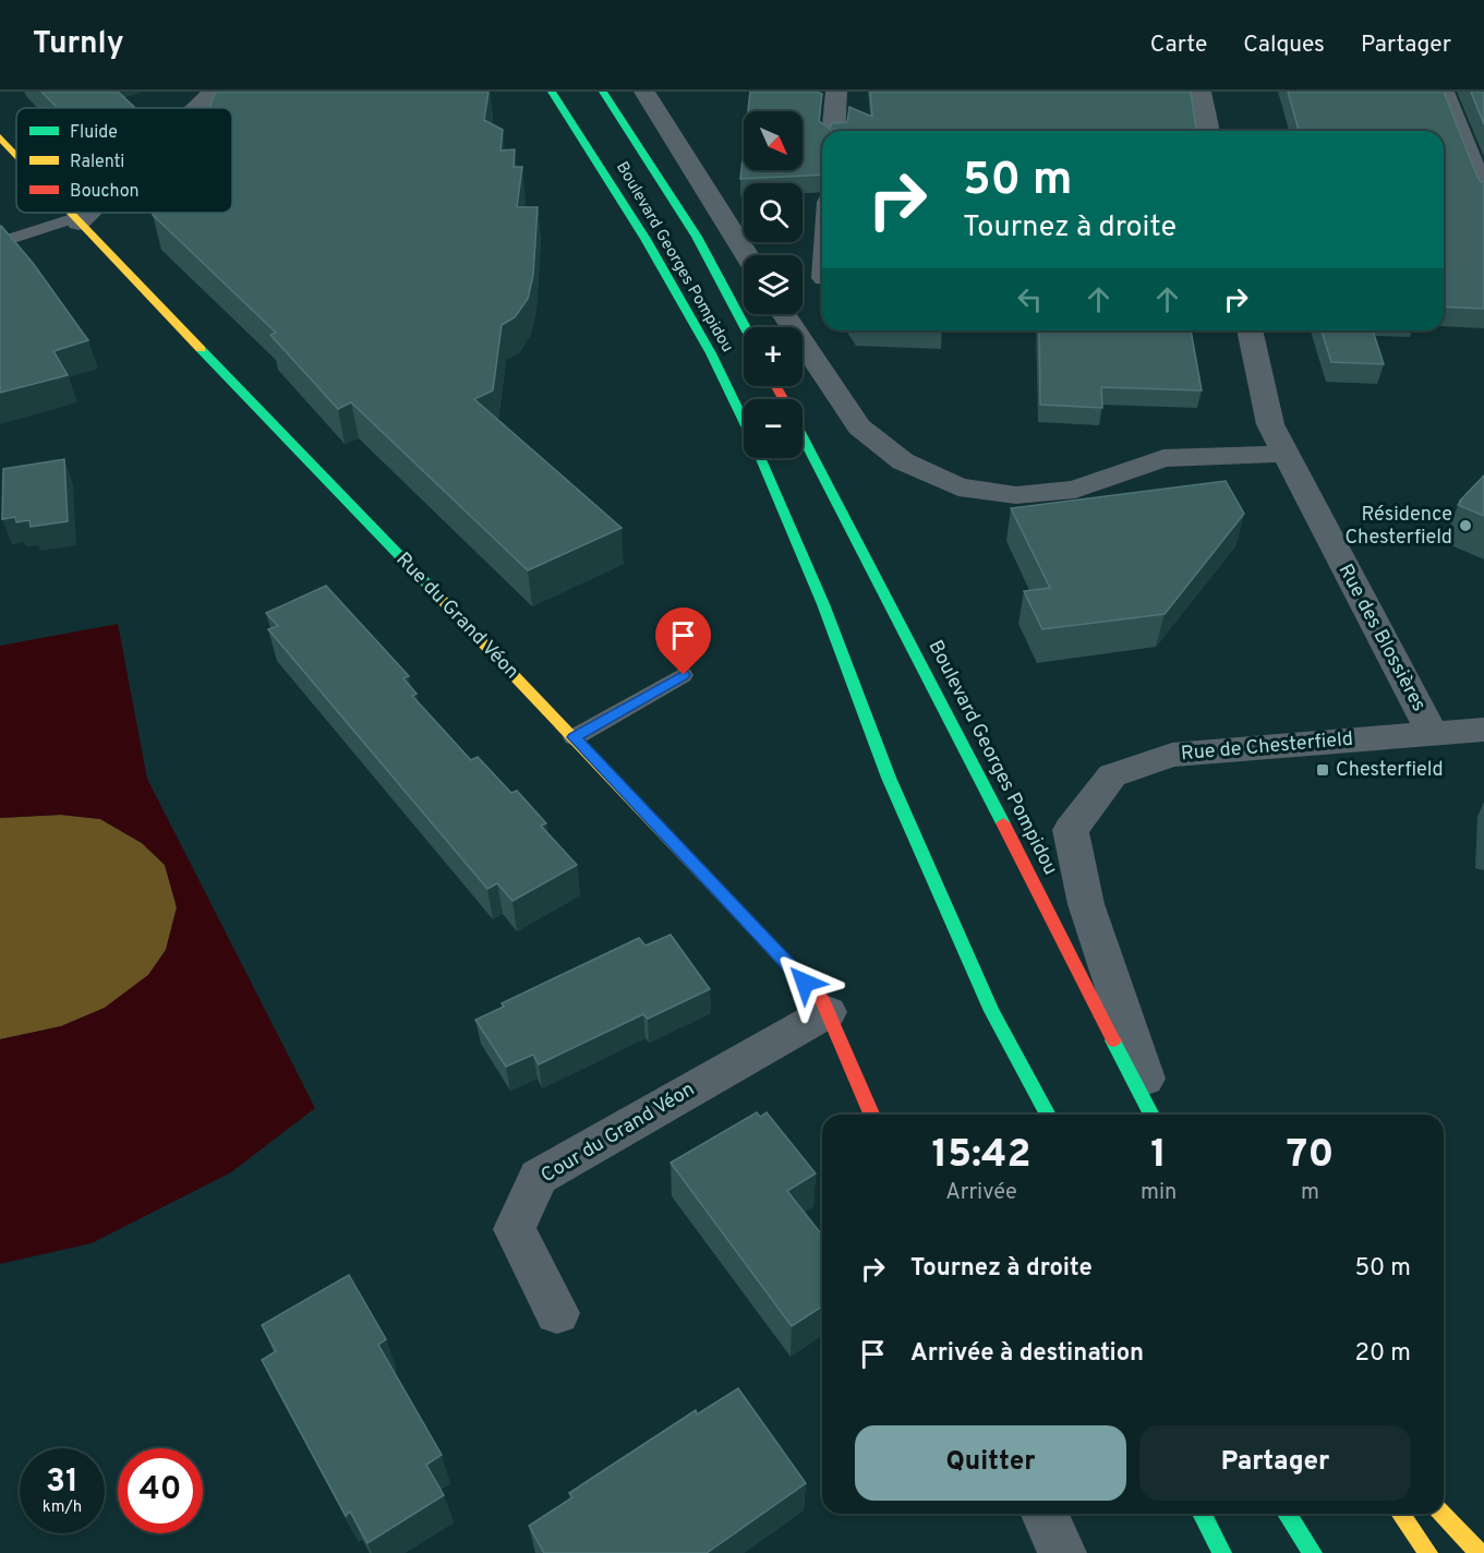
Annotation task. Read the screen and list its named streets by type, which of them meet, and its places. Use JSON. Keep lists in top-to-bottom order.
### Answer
{
  "streets": {
    "main road": ["Boulevard Georges Pompidou", "Rue du Grand Véon"],
    "street": ["Rue des Blossières", "Rue de Chesterfield", "Cour du Grand Véon"]
  },
  "crossings": [
    ["Rue du Grand Véon", "Cour du Grand Véon"],
    ["Rue des Blossières", "Rue de Chesterfield"]
  ],
  "places": {
    "other": ["Résidence Chesterfield"],
    "transit": ["Chesterfield"]
  },
  "legend": ["Fluide", "Ralenti", "Bouchon"],
  "north": "bottom right",
  "page": {
    "header": "Turnly",
    "nav": ["Carte", "Calques", "Partager"],
    "map_buttons": ["+", "−"],
    "turn": ["50 m", "Tournez à droite"],
    "eta": [
      "15:42",
      "Arrivée",
      "1",
      "min",
      "70",
      "m"
    ],
    "list": [
      {
        "name": "Tournez à droite",
        "value": "50 m"
      },
      {
        "name": "Arrivée à destination",
        "value": "20 m"
      }
    ],
    "buttons": ["Quitter", "Partager"],
    "speed": "31 km/h",
    "limit": "40"
  }
}
